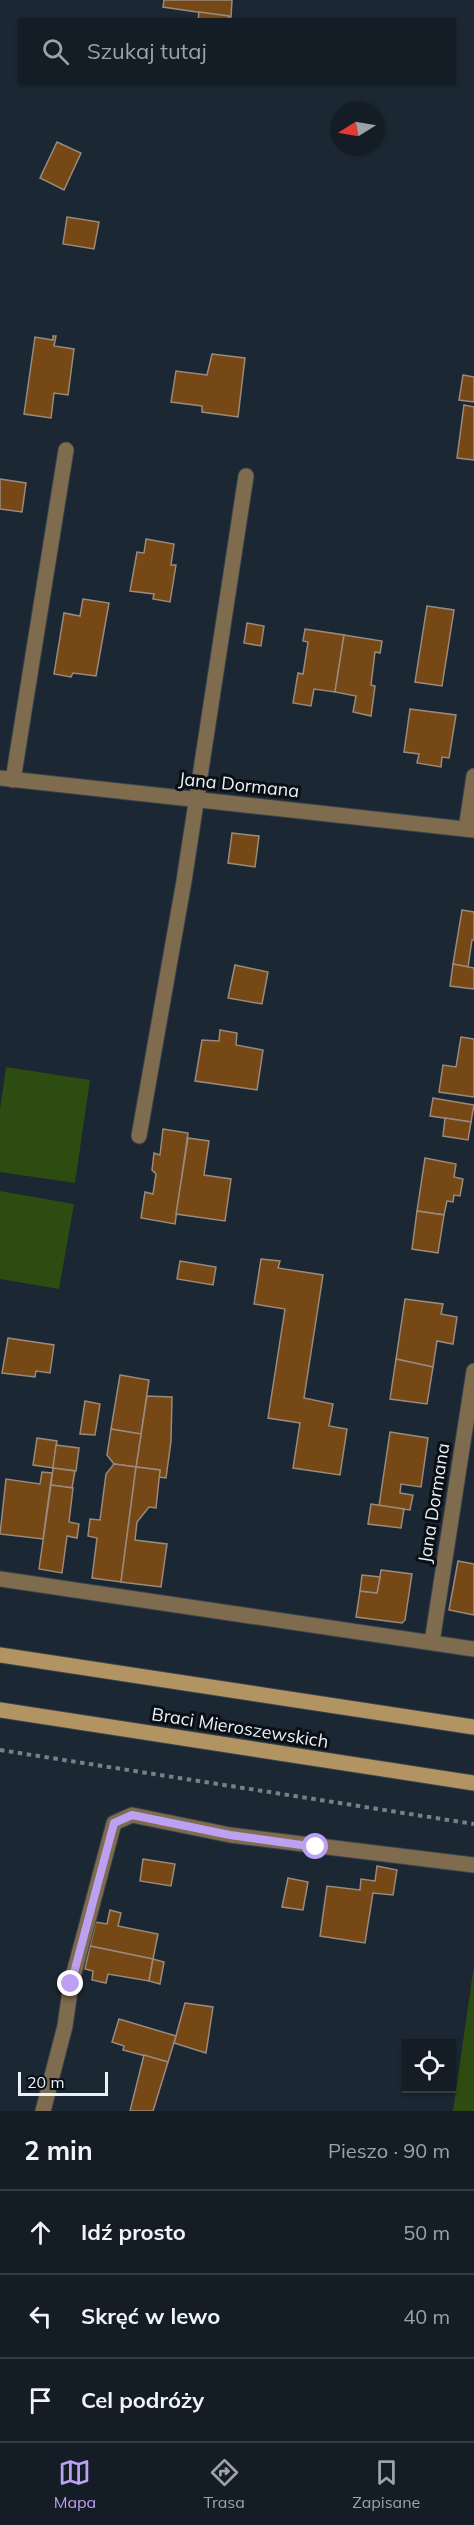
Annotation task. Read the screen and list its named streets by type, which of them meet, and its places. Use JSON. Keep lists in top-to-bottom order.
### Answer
{
  "streets": {
    "main road": ["Braci Mieroszewskich"],
    "street": ["Jana Dormana"]
  },
  "scale_bar": "20 m",
  "north": "left",
  "page": {
    "search": "Szukaj tutaj",
    "scale": "20 m",
    "heading": ["2 min", "Pieszo · 90 m"],
    "list": [
      ["Idź prosto", "50 m"],
      ["Skręć w lewo", "40 m"],
      "Cel podróży"
    ],
    "nav": ["Mapa", "Trasa", "Zapisane"]
  }
}
